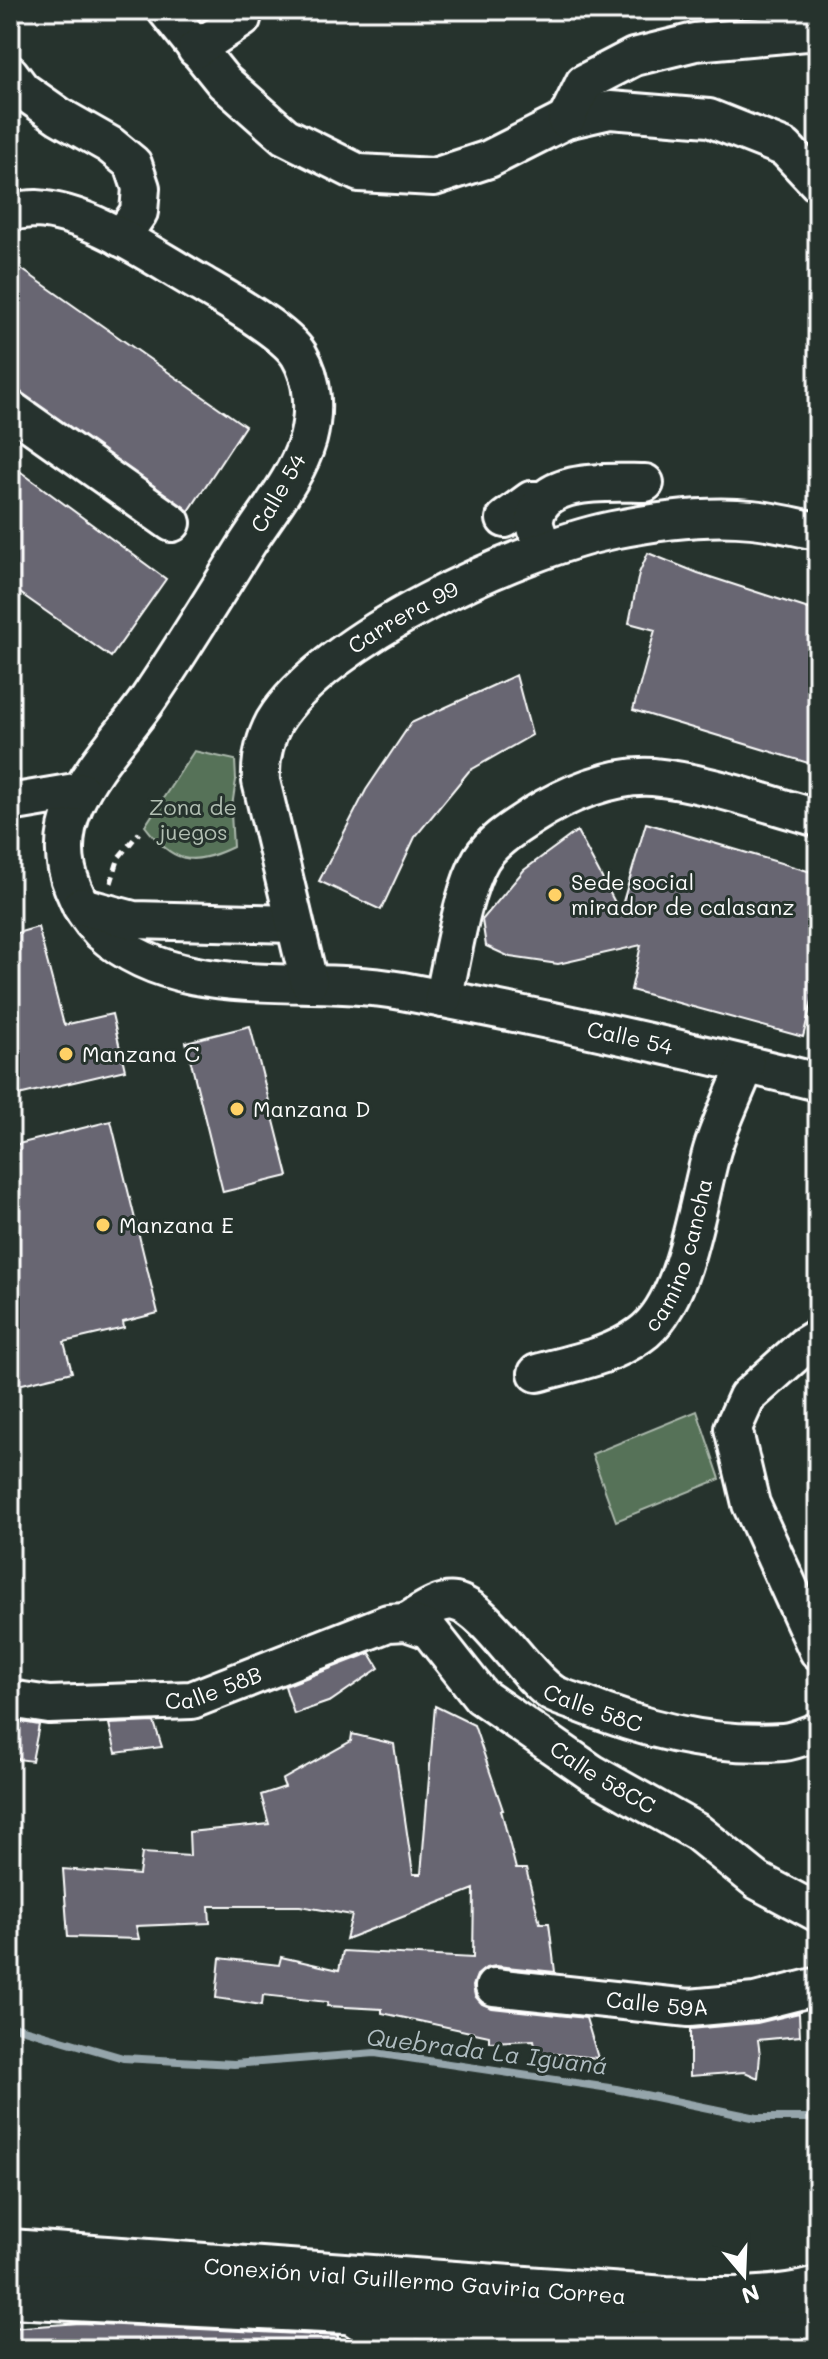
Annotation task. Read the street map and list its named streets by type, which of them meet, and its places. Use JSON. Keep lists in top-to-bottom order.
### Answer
{
  "streets": {
    "highway": ["Conexión vial Guillermo Gaviria Correa"],
    "street": [
      "Calle 54",
      "Carrera 99",
      "camino cancha",
      "Calle 58B",
      "Calle 58C",
      "Calle 58CC",
      "Calle 59A"
    ]
  },
  "crossings": [
    ["Calle 54", "Carrera 99"],
    ["Calle 54", "camino cancha"],
    ["Calle 58B", "Calle 58C"],
    ["Calle 58B", "Calle 58CC"],
    ["Calle 58C", "Calle 58CC"]
  ],
  "water": ["Quebrada La Iguaná"],
  "parks": ["Zona de juegos"],
  "places": [
    "Sede social mirador de calasanz",
    "Manzana C",
    "Manzana D",
    "Manzana E"
  ],
  "north": "bottom"
}
